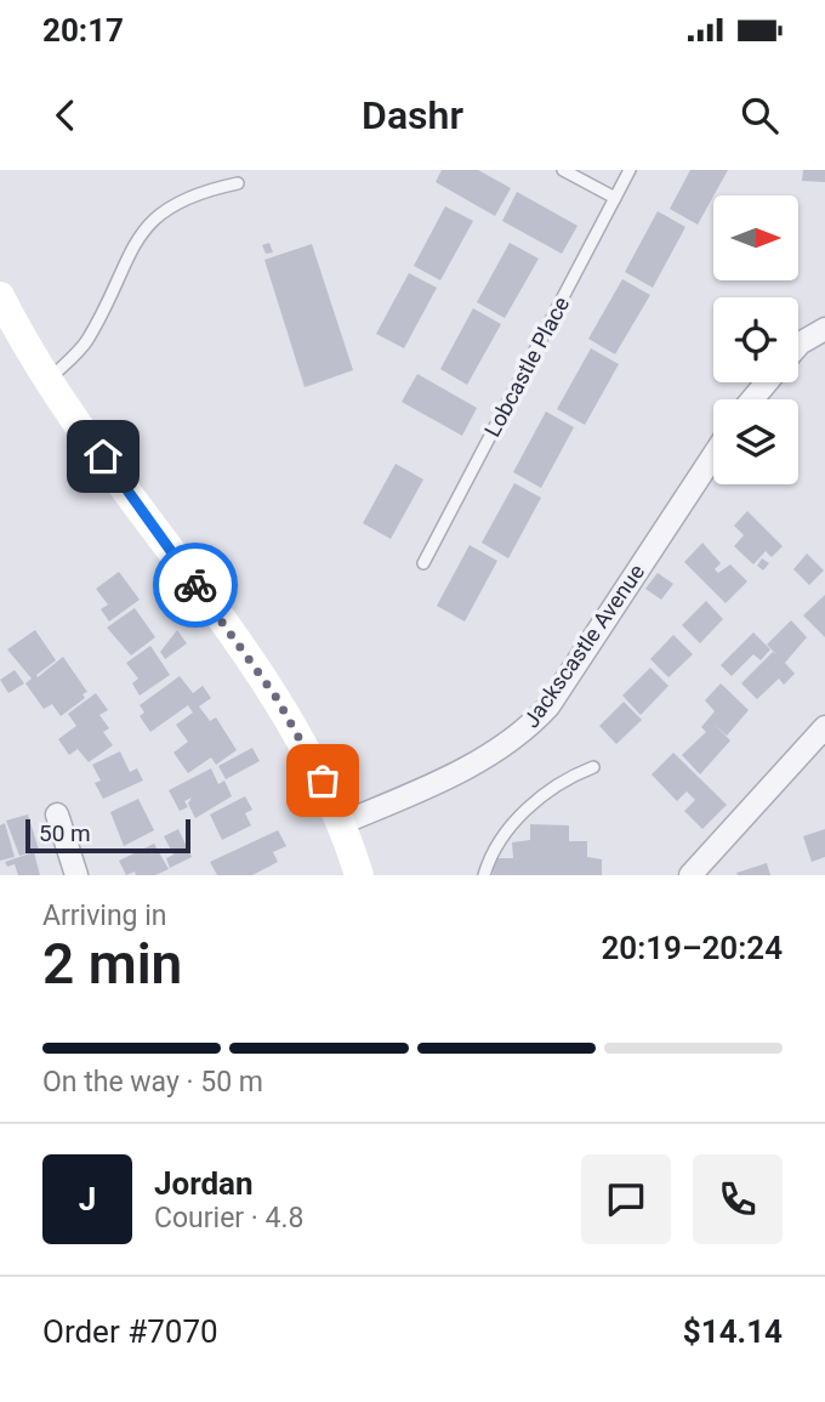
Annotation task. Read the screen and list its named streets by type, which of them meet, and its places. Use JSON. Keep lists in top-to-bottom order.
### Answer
{
  "streets": {
    "street": ["Jackscastle Avenue"],
    "lane": ["Lobcastle Place"]
  },
  "scale_bar": "50 m",
  "north": "right",
  "page": {
    "status": "20:17",
    "header": "Dashr",
    "scale": "50 m",
    "heading": ["2 min", "Arriving in", "20:19–20:24"],
    "panel": [
      "Jordan",
      "Courier · 4.8",
      "Order #7070",
      "$14.14"
    ],
    "bar": "On the way · 50 m",
    "round": "J"
  }
}
